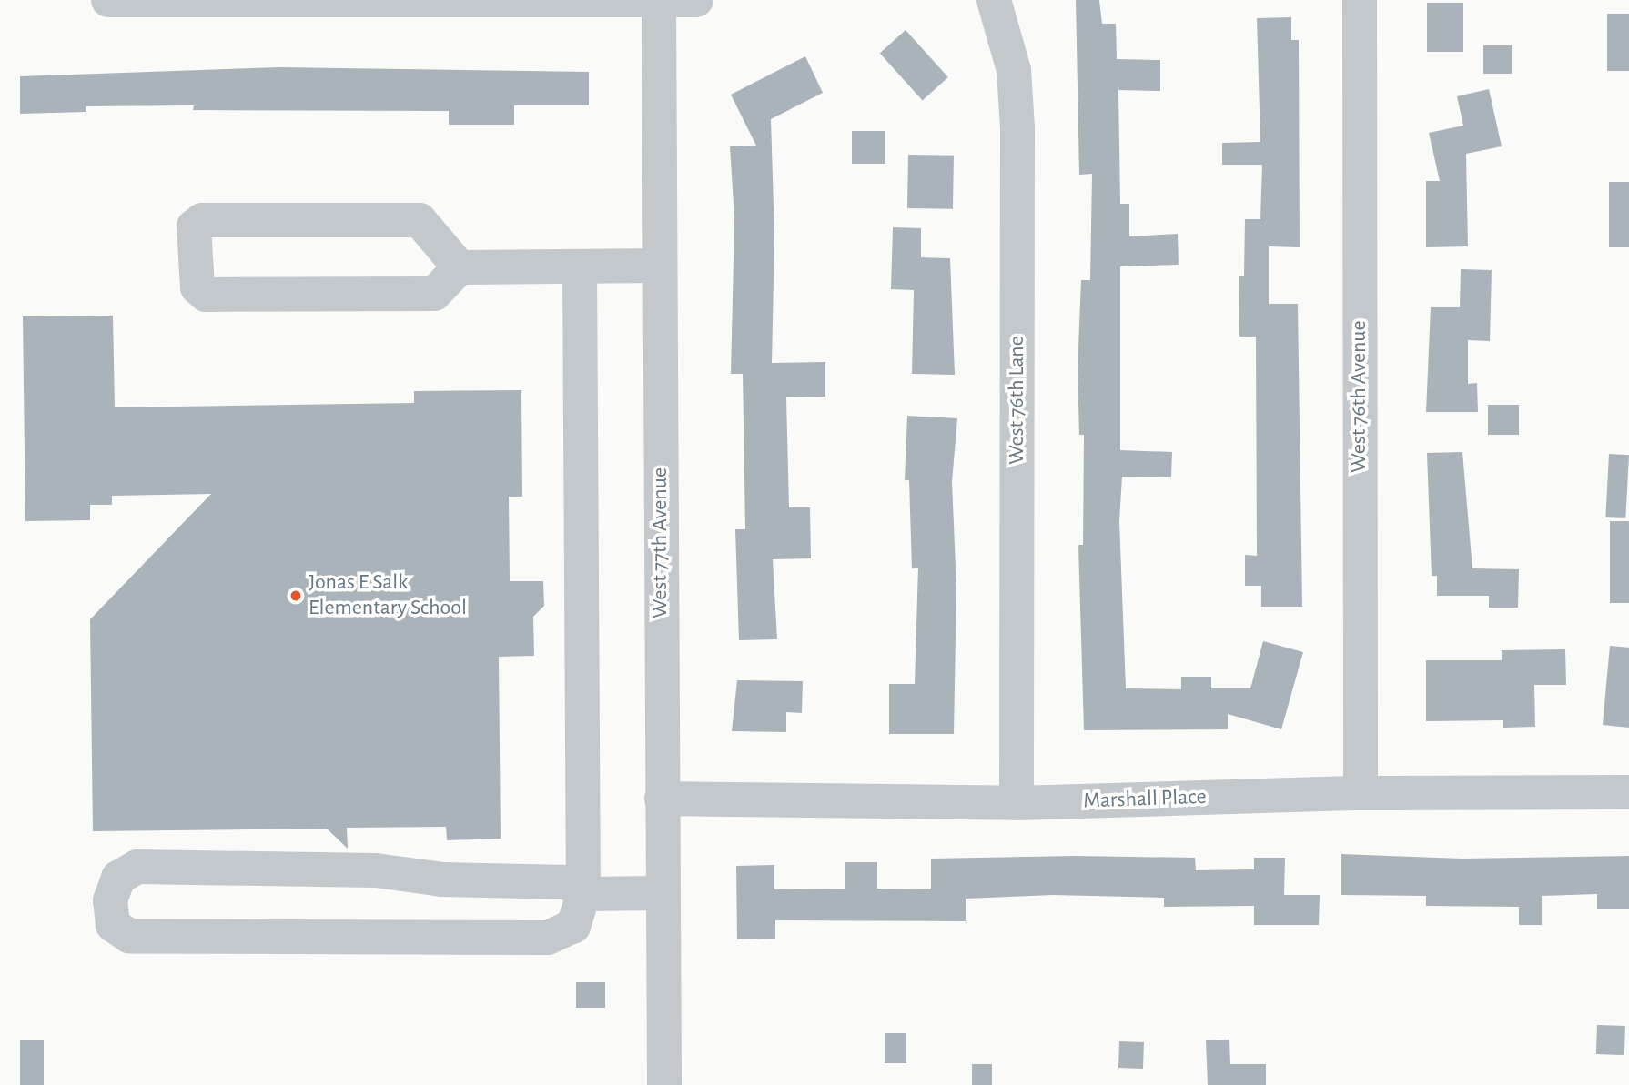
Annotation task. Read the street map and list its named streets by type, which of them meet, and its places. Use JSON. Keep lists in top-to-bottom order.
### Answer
{
  "streets": {
    "street": [
      "West 76th Avenue",
      "West 76th Lane",
      "West 77th Avenue",
      "Marshall Place"
    ]
  },
  "crossings": [
    ["West 76th Avenue", "Marshall Place"],
    ["West 76th Lane", "Marshall Place"],
    ["West 77th Avenue", "Marshall Place"]
  ],
  "places": ["Jonas E Salk Elementary School"]
}
